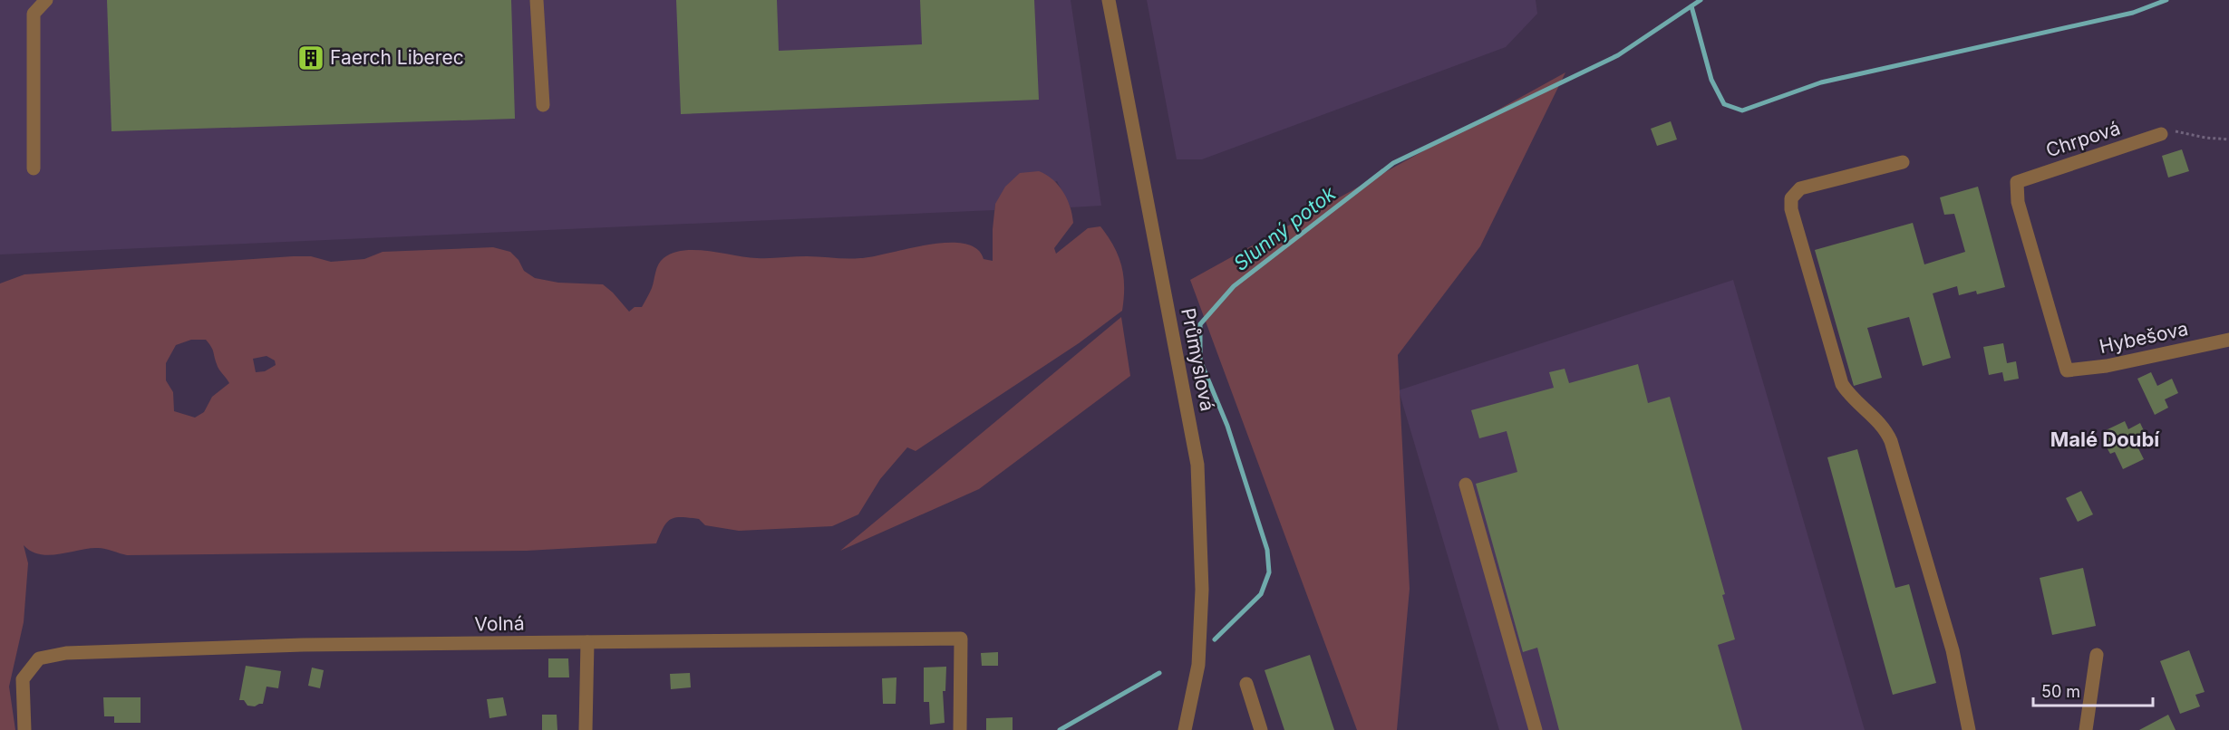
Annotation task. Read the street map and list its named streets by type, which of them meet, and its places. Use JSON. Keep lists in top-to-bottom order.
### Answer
{
  "streets": {
    "street": [
      "Chrpová",
      "Hybešova",
      "Průmyslová",
      "Volná"
    ]
  },
  "crossings": [
    ["Chrpová", "Hybešova"]
  ],
  "districts": ["Malé Doubí"],
  "water": ["Slunný potok"],
  "places": {
    "building": ["Faerch Liberec"]
  },
  "scale_bar": "50 m"
}
